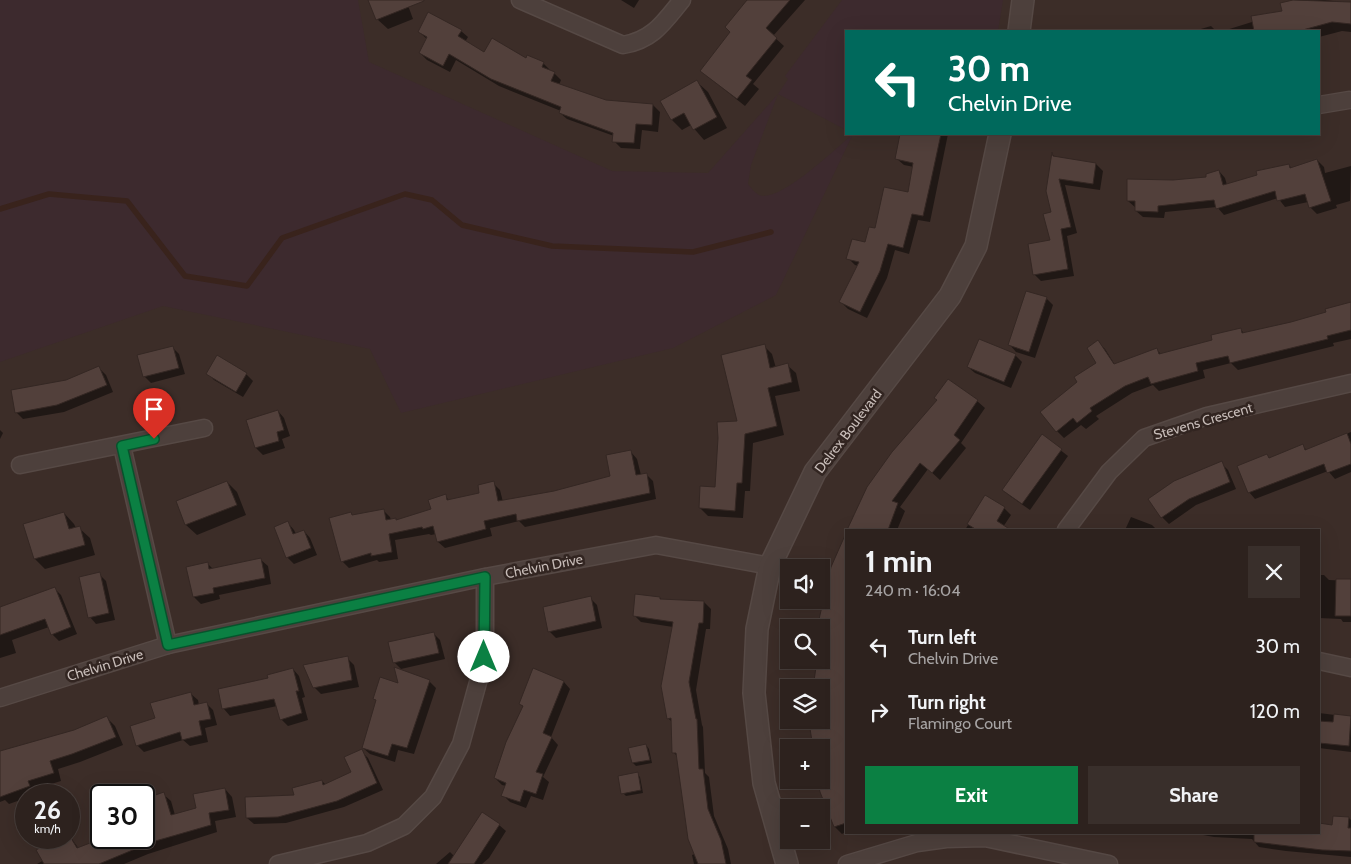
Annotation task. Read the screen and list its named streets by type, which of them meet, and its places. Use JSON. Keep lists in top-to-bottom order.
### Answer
{
  "streets": {
    "street": ["Stevens Crescent", "Delrex Boulevard", "Chelvin Drive"]
  },
  "crossings": [
    ["Delrex Boulevard", "Chelvin Drive"]
  ],
  "page": {
    "turn": ["30 m", "Chelvin Drive"],
    "heading": ["1 min", "240 m · 16:04"],
    "map_buttons": ["+", "−"],
    "list": [
      {
        "name": "Turn left",
        "note": "Chelvin Drive",
        "value": "30 m"
      },
      {
        "name": "Turn right",
        "note": "Flamingo Court",
        "value": "120 m"
      }
    ],
    "buttons": ["Exit", "Share"],
    "speed": "26 km/h",
    "limit": "30"
  }
}
